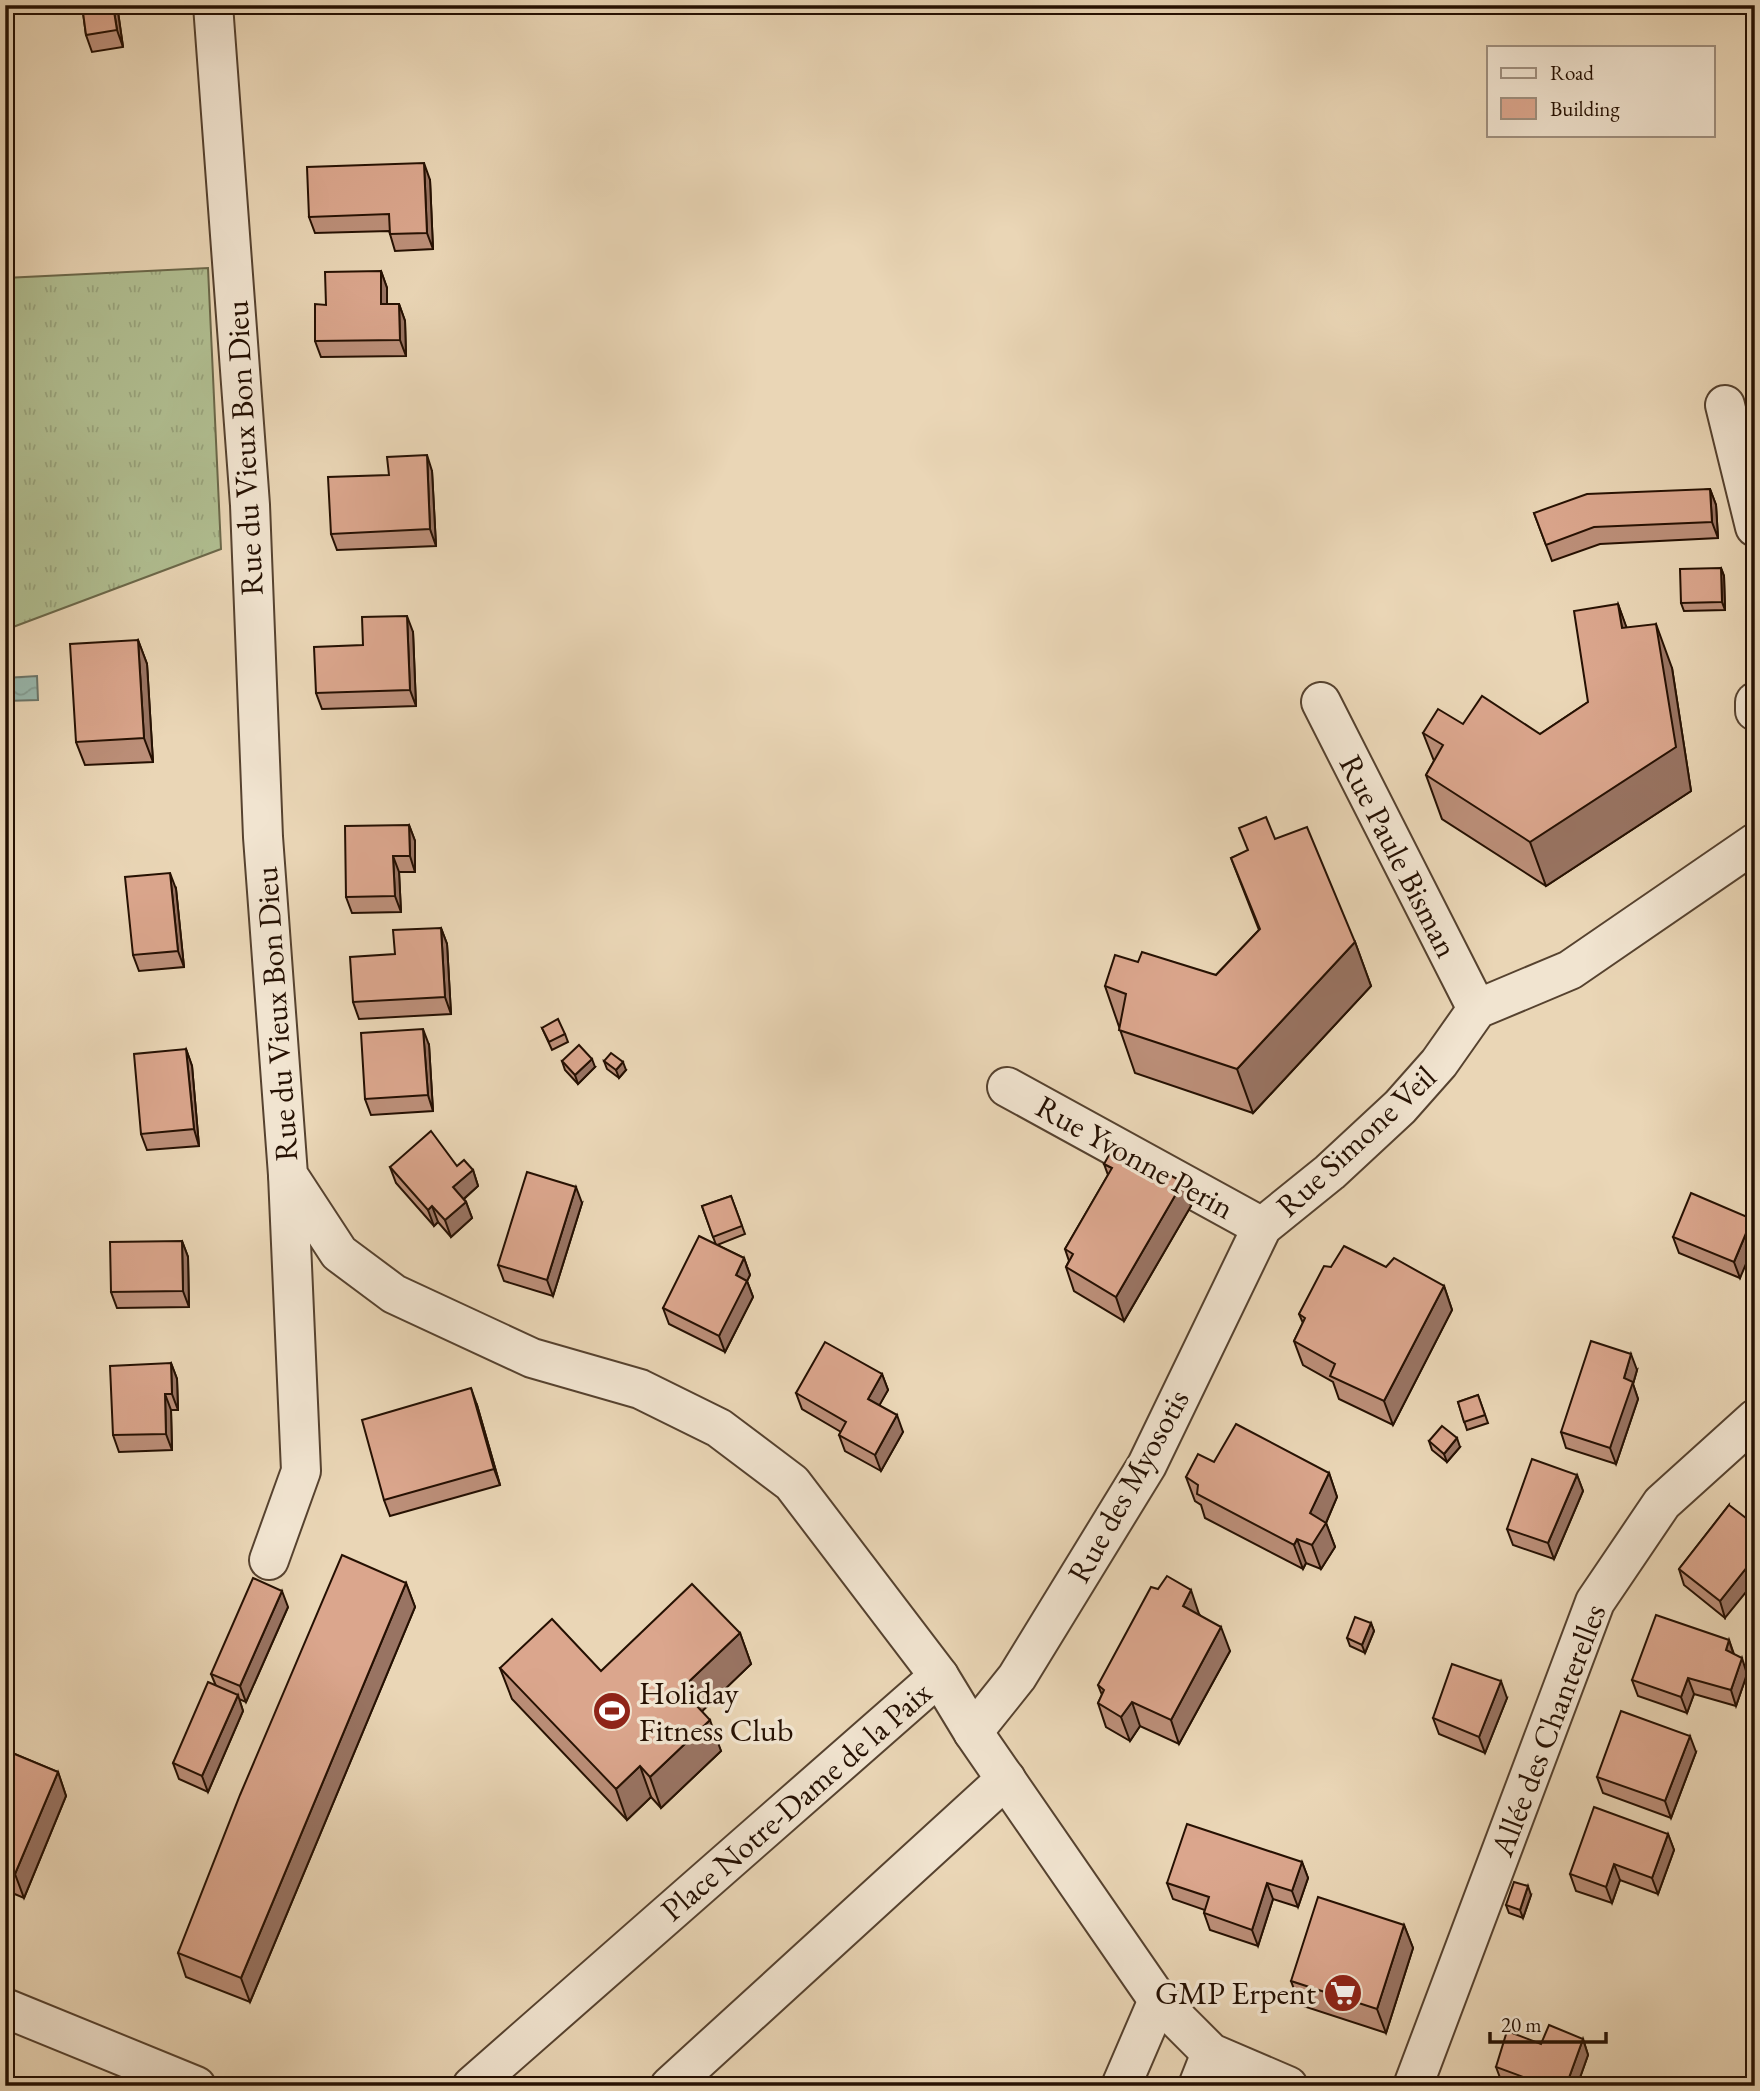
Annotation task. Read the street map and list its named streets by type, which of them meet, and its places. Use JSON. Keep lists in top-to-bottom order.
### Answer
{
  "streets": {
    "street": [
      "Rue du Vieux Bon Dieu",
      "Rue Paule Bisman",
      "Rue Simone Veil",
      "Rue Yvonne Perin",
      "Rue des Myosotis",
      "Allée des Chanterelles",
      "Place Notre-Dame de la Paix"
    ]
  },
  "crossings": [
    ["Rue du Vieux Bon Dieu", "Place Notre-Dame de la Paix"],
    ["Rue Paule Bisman", "Rue Simone Veil"],
    ["Rue Simone Veil", "Rue Yvonne Perin"],
    ["Rue Simone Veil", "Rue des Myosotis"],
    ["Rue Yvonne Perin", "Rue des Myosotis"],
    ["Rue des Myosotis", "Place Notre-Dame de la Paix"]
  ],
  "places": {
    "sports": ["Holiday Fitness Club"],
    "supermarket": ["GMP Erpent"]
  },
  "legend": ["Road", "Building"],
  "scale_bar": "20 m"
}
